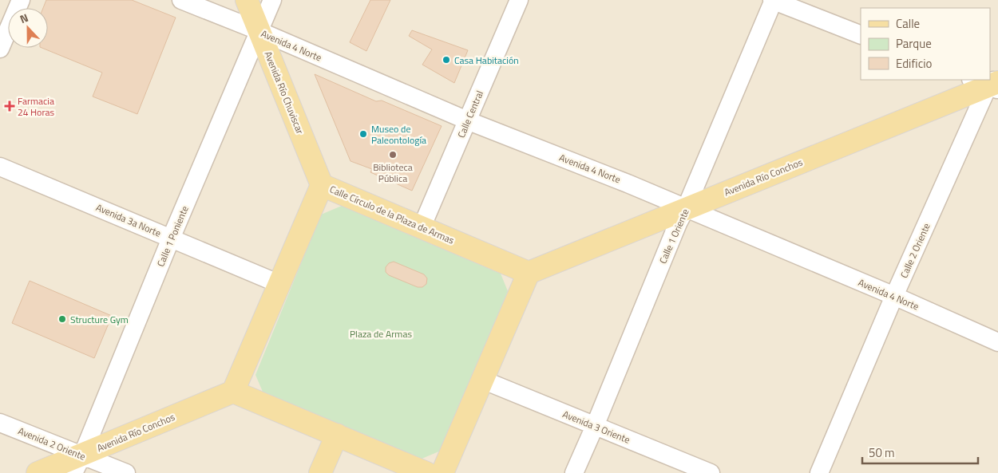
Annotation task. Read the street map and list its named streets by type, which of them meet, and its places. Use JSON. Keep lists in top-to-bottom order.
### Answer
{
  "streets": {
    "main road": ["Avenida Río Chuviscar", "Avenida Río Conchos", "Calle Círculo de la Plaza de Armas"],
    "street": [
      "Avenida 4 Norte",
      "Calle Central",
      "Avenida 3a Norte",
      "Calle 1 Poniente",
      "Calle 1 Oriente",
      "Calle 2 Oriente",
      "Avenida 3 Oriente",
      "Avenida 2 Oriente"
    ]
  },
  "crossings": [
    ["Avenida 4 Norte", "Avenida Río Chuviscar"],
    ["Avenida 4 Norte", "Calle Central"],
    ["Avenida 4 Norte", "Avenida Río Conchos"],
    ["Avenida 4 Norte", "Calle 1 Poniente"],
    ["Avenida 4 Norte", "Calle 1 Oriente"],
    ["Avenida 4 Norte", "Calle 2 Oriente"],
    ["Avenida Río Chuviscar", "Calle Círculo de la Plaza de Armas"],
    ["Avenida Río Chuviscar", "Calle 1 Poniente"],
    ["Calle Central", "Calle Círculo de la Plaza de Armas"],
    ["Avenida Río Conchos", "Calle Círculo de la Plaza de Armas"],
    ["Avenida Río Conchos", "Calle 1 Poniente"],
    ["Avenida Río Conchos", "Calle 1 Oriente"],
    ["Avenida Río Conchos", "Calle 2 Oriente"],
    ["Avenida Río Conchos", "Avenida 2 Oriente"],
    ["Calle Círculo de la Plaza de Armas", "Avenida 3a Norte"],
    ["Avenida 3a Norte", "Calle 1 Poniente"],
    ["Calle 1 Poniente", "Avenida 2 Oriente"],
    ["Calle 1 Oriente", "Avenida 3 Oriente"]
  ],
  "parks": ["Plaza de Armas"],
  "places": {
    "other": [
      "Casa Habitación",
      "Museo de Paleontología",
      "Biblioteca Pública",
      "Structure Gym"
    ],
    "health": ["Farmacia 24 Horas"]
  },
  "legend": ["Calle", "Parque", "Edificio"],
  "scale_bar": "50 m",
  "north": "top"
}
